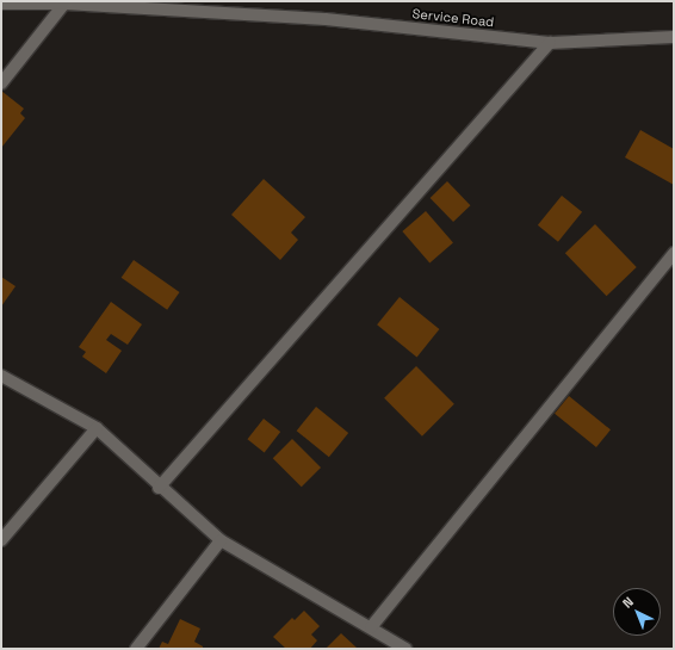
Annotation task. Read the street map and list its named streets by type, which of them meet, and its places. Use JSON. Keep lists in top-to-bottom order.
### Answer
{
  "streets": {
    "street": ["Service Road"]
  },
  "north": "top left"
}
